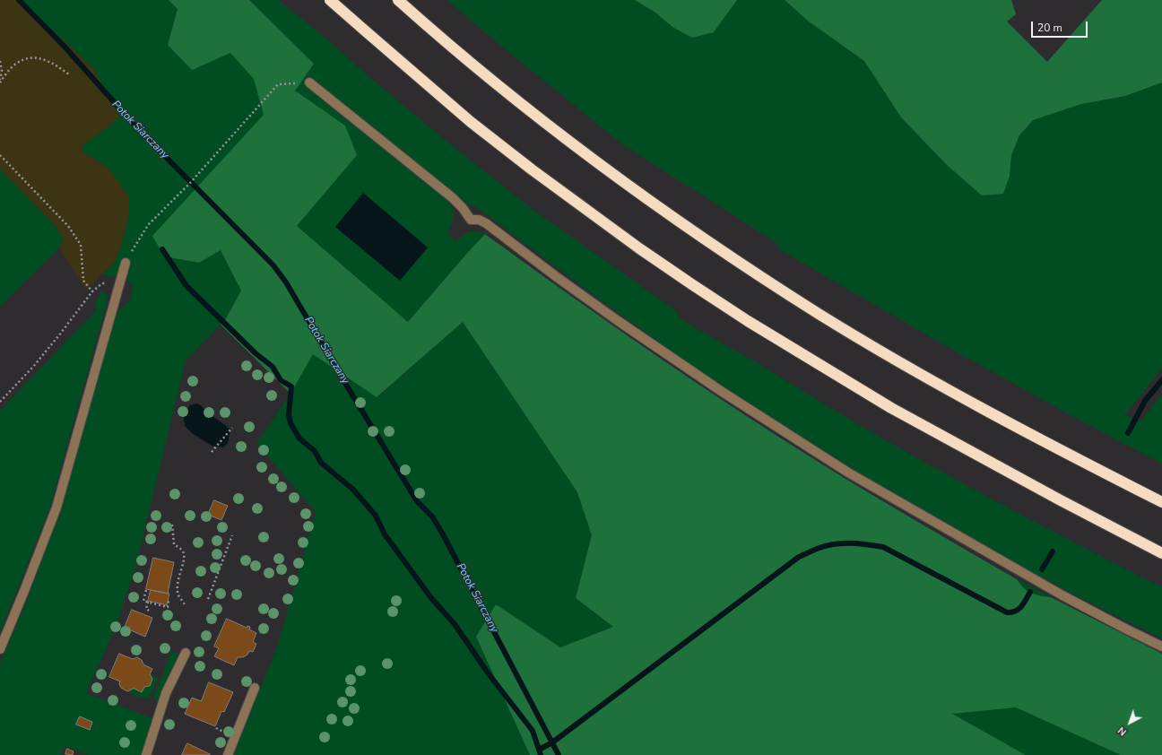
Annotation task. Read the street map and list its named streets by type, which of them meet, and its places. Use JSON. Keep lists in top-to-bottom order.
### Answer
{
  "water": ["Potok Siarczany"],
  "scale_bar": "20 m",
  "north": "bottom left"
}
